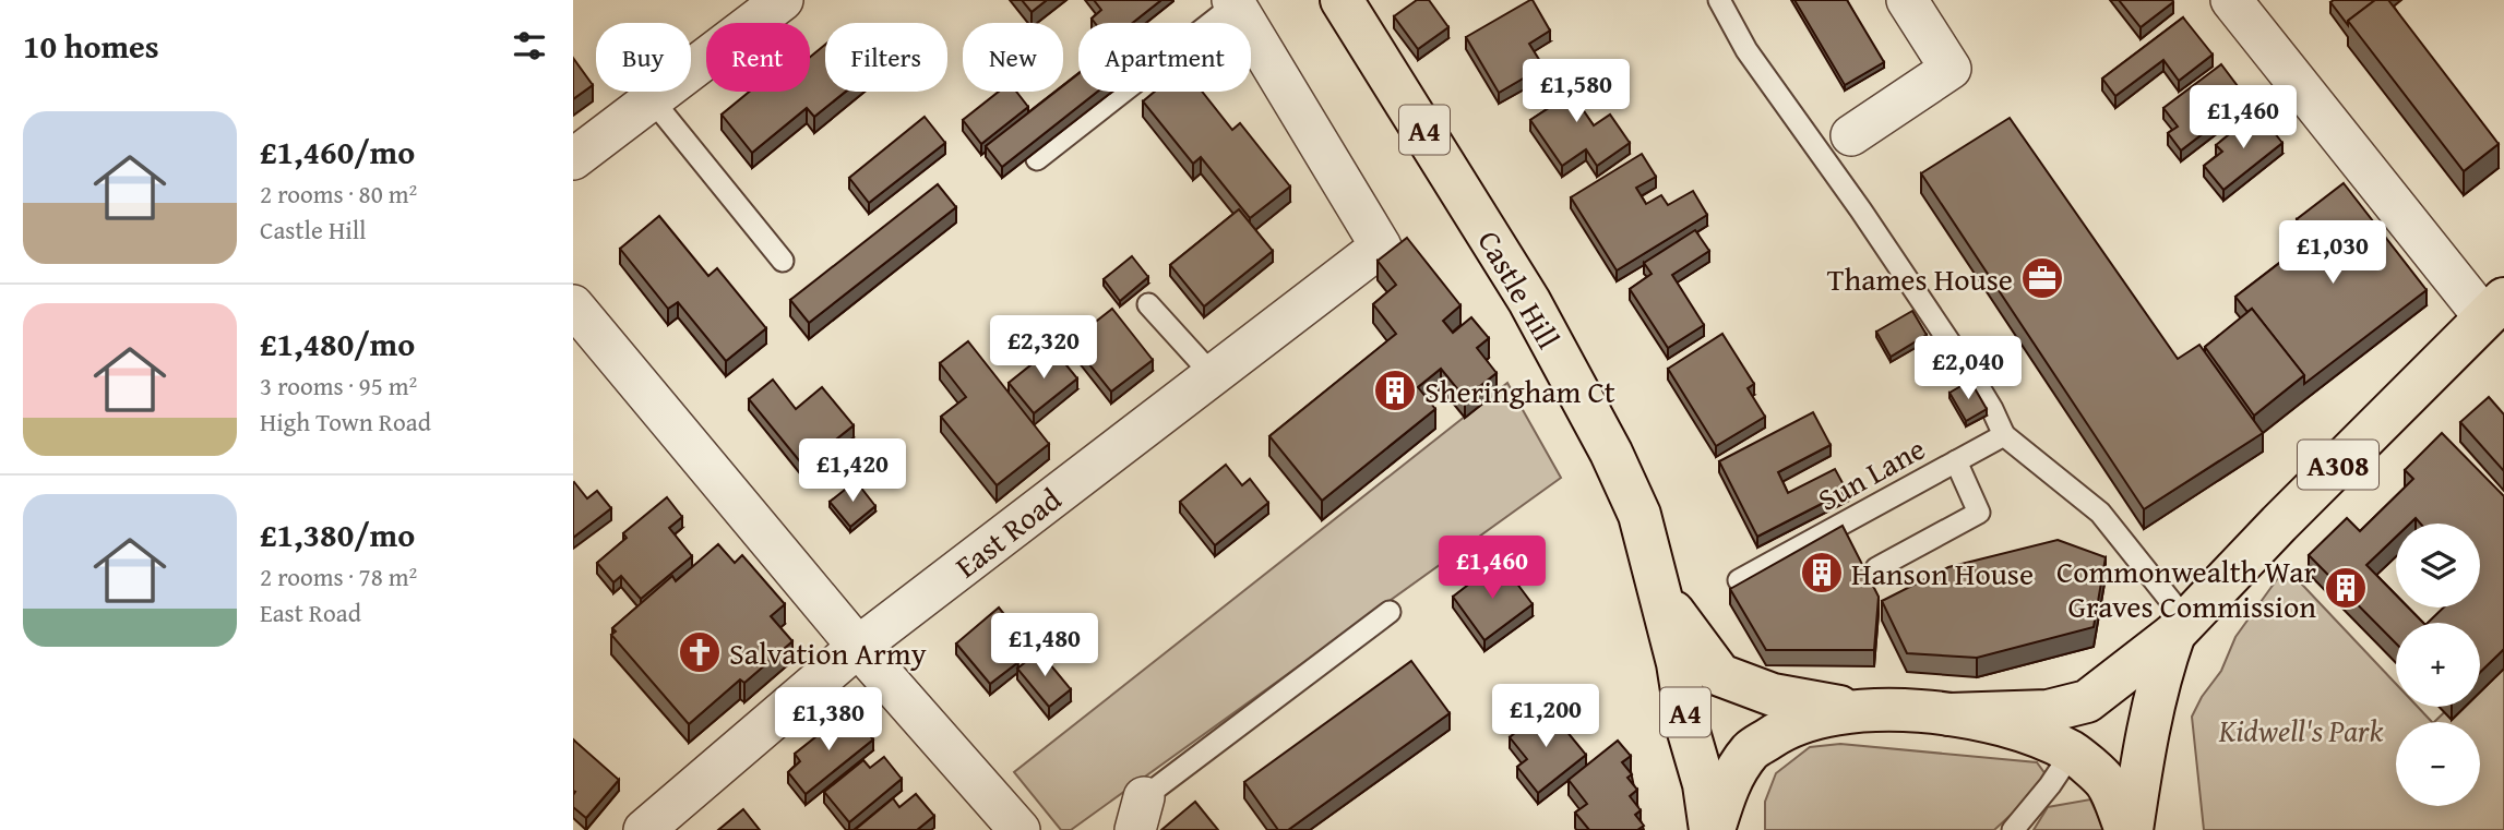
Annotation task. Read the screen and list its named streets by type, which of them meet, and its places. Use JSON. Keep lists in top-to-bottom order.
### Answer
{
  "streets": {
    "main road": ["A4", "Castle Hill", "A308"],
    "street": ["East Road"],
    "lane": ["Sun Lane"]
  },
  "crossings": [
    ["A4", "Castle Hill"],
    ["A4", "A308"]
  ],
  "parks": ["Kidwell's Park"],
  "places": {
    "office": ["Thames House"],
    "building": ["Sheringham Ct", "Hanson House", "Commonwealth War Graves Commission"],
    "church": ["Salvation Army"]
  },
  "page": {
    "heading": "10 homes",
    "chip": [
      "Buy",
      "Rent",
      "Filters",
      "New",
      "Apartment"
    ],
    "price": [
      "£1,580",
      "£1,460",
      "£1,030",
      "£2,320",
      "£2,040",
      "£1,420",
      "£1,460",
      "£1,480",
      "£1,200",
      "£1,380"
    ],
    "list": [
      {
        "name": "£1,460/mo",
        "note": "2 rooms · 80 m² · Castle Hill"
      },
      {
        "name": "£1,480/mo",
        "note": "3 rooms · 95 m² · High Town Road"
      },
      {
        "name": "£1,380/mo",
        "note": "2 rooms · 78 m² · East Road"
      }
    ],
    "map_buttons": ["+", "−"]
  }
}
